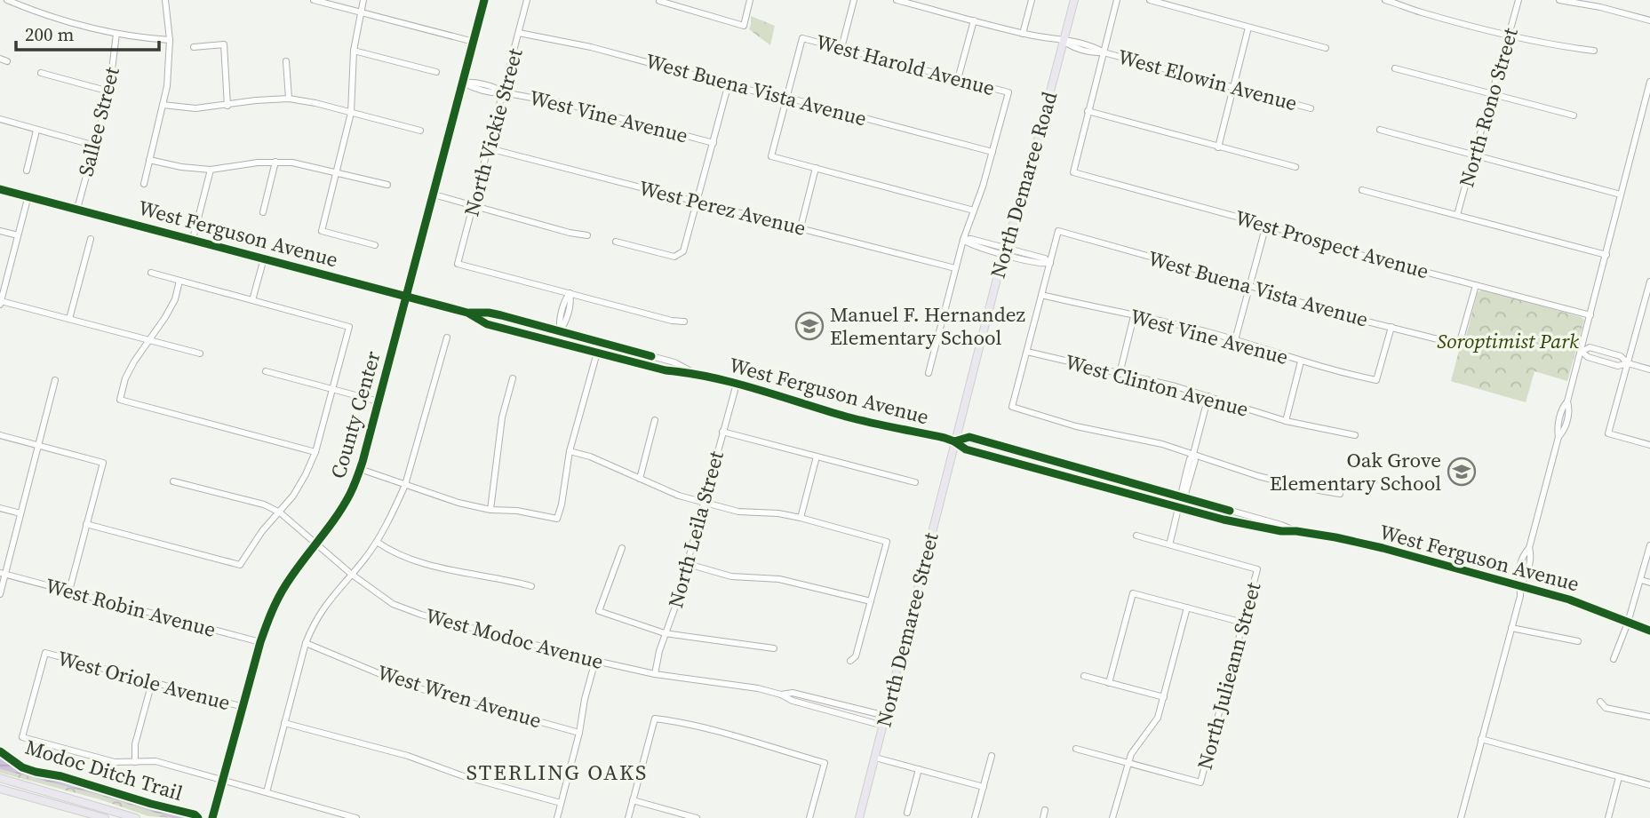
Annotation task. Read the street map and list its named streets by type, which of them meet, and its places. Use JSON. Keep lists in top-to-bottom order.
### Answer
{
  "streets": {
    "main road": ["North Demaree Road", "North Demaree Street"],
    "street": [
      "West Harold Avenue",
      "West Elowin Avenue",
      "West Buena Vista Avenue",
      "North Rono Street",
      "West Vine Avenue",
      "Sallee Street",
      "North Vickie Street",
      "West Perez Avenue",
      "West Ferguson Avenue",
      "West Prospect Avenue",
      "West Clinton Avenue",
      "County Center",
      "North Leila Street",
      "West Robin Avenue",
      "West Modoc Avenue",
      "North Julieann Street",
      "West Oriole Avenue",
      "West Wren Avenue"
    ],
    "cycle path": ["Modoc Ditch Trail"]
  },
  "crossings": [
    ["West Harold Avenue", "West Buena Vista Avenue"],
    ["West Elowin Avenue", "North Demaree Road"],
    ["West Buena Vista Avenue", "West Vine Avenue"],
    ["West Buena Vista Avenue", "North Vickie Street"],
    ["West Buena Vista Avenue", "West Prospect Avenue"],
    ["West Vine Avenue", "North Vickie Street"],
    ["West Vine Avenue", "County Center"],
    ["Sallee Street", "West Ferguson Avenue"],
    ["North Vickie Street", "West Perez Avenue"],
    ["North Demaree Road", "West Ferguson Avenue"],
    ["North Demaree Road", "North Demaree Street"],
    ["West Ferguson Avenue", "County Center"],
    ["West Ferguson Avenue", "North Leila Street"],
    ["West Ferguson Avenue", "North Demaree Street"],
    ["County Center", "West Robin Avenue"],
    ["County Center", "West Modoc Avenue"],
    ["County Center", "West Oriole Avenue"],
    ["North Leila Street", "West Modoc Avenue"],
    ["North Demaree Street", "West Modoc Avenue"]
  ],
  "districts": ["STERLING OAKS"],
  "parks": ["Soroptimist Park"],
  "places": {
    "school or university": ["Manuel F. Hernandez Elementary School", "Oak Grove Elementary School"]
  },
  "scale_bar": "200 m"
}
